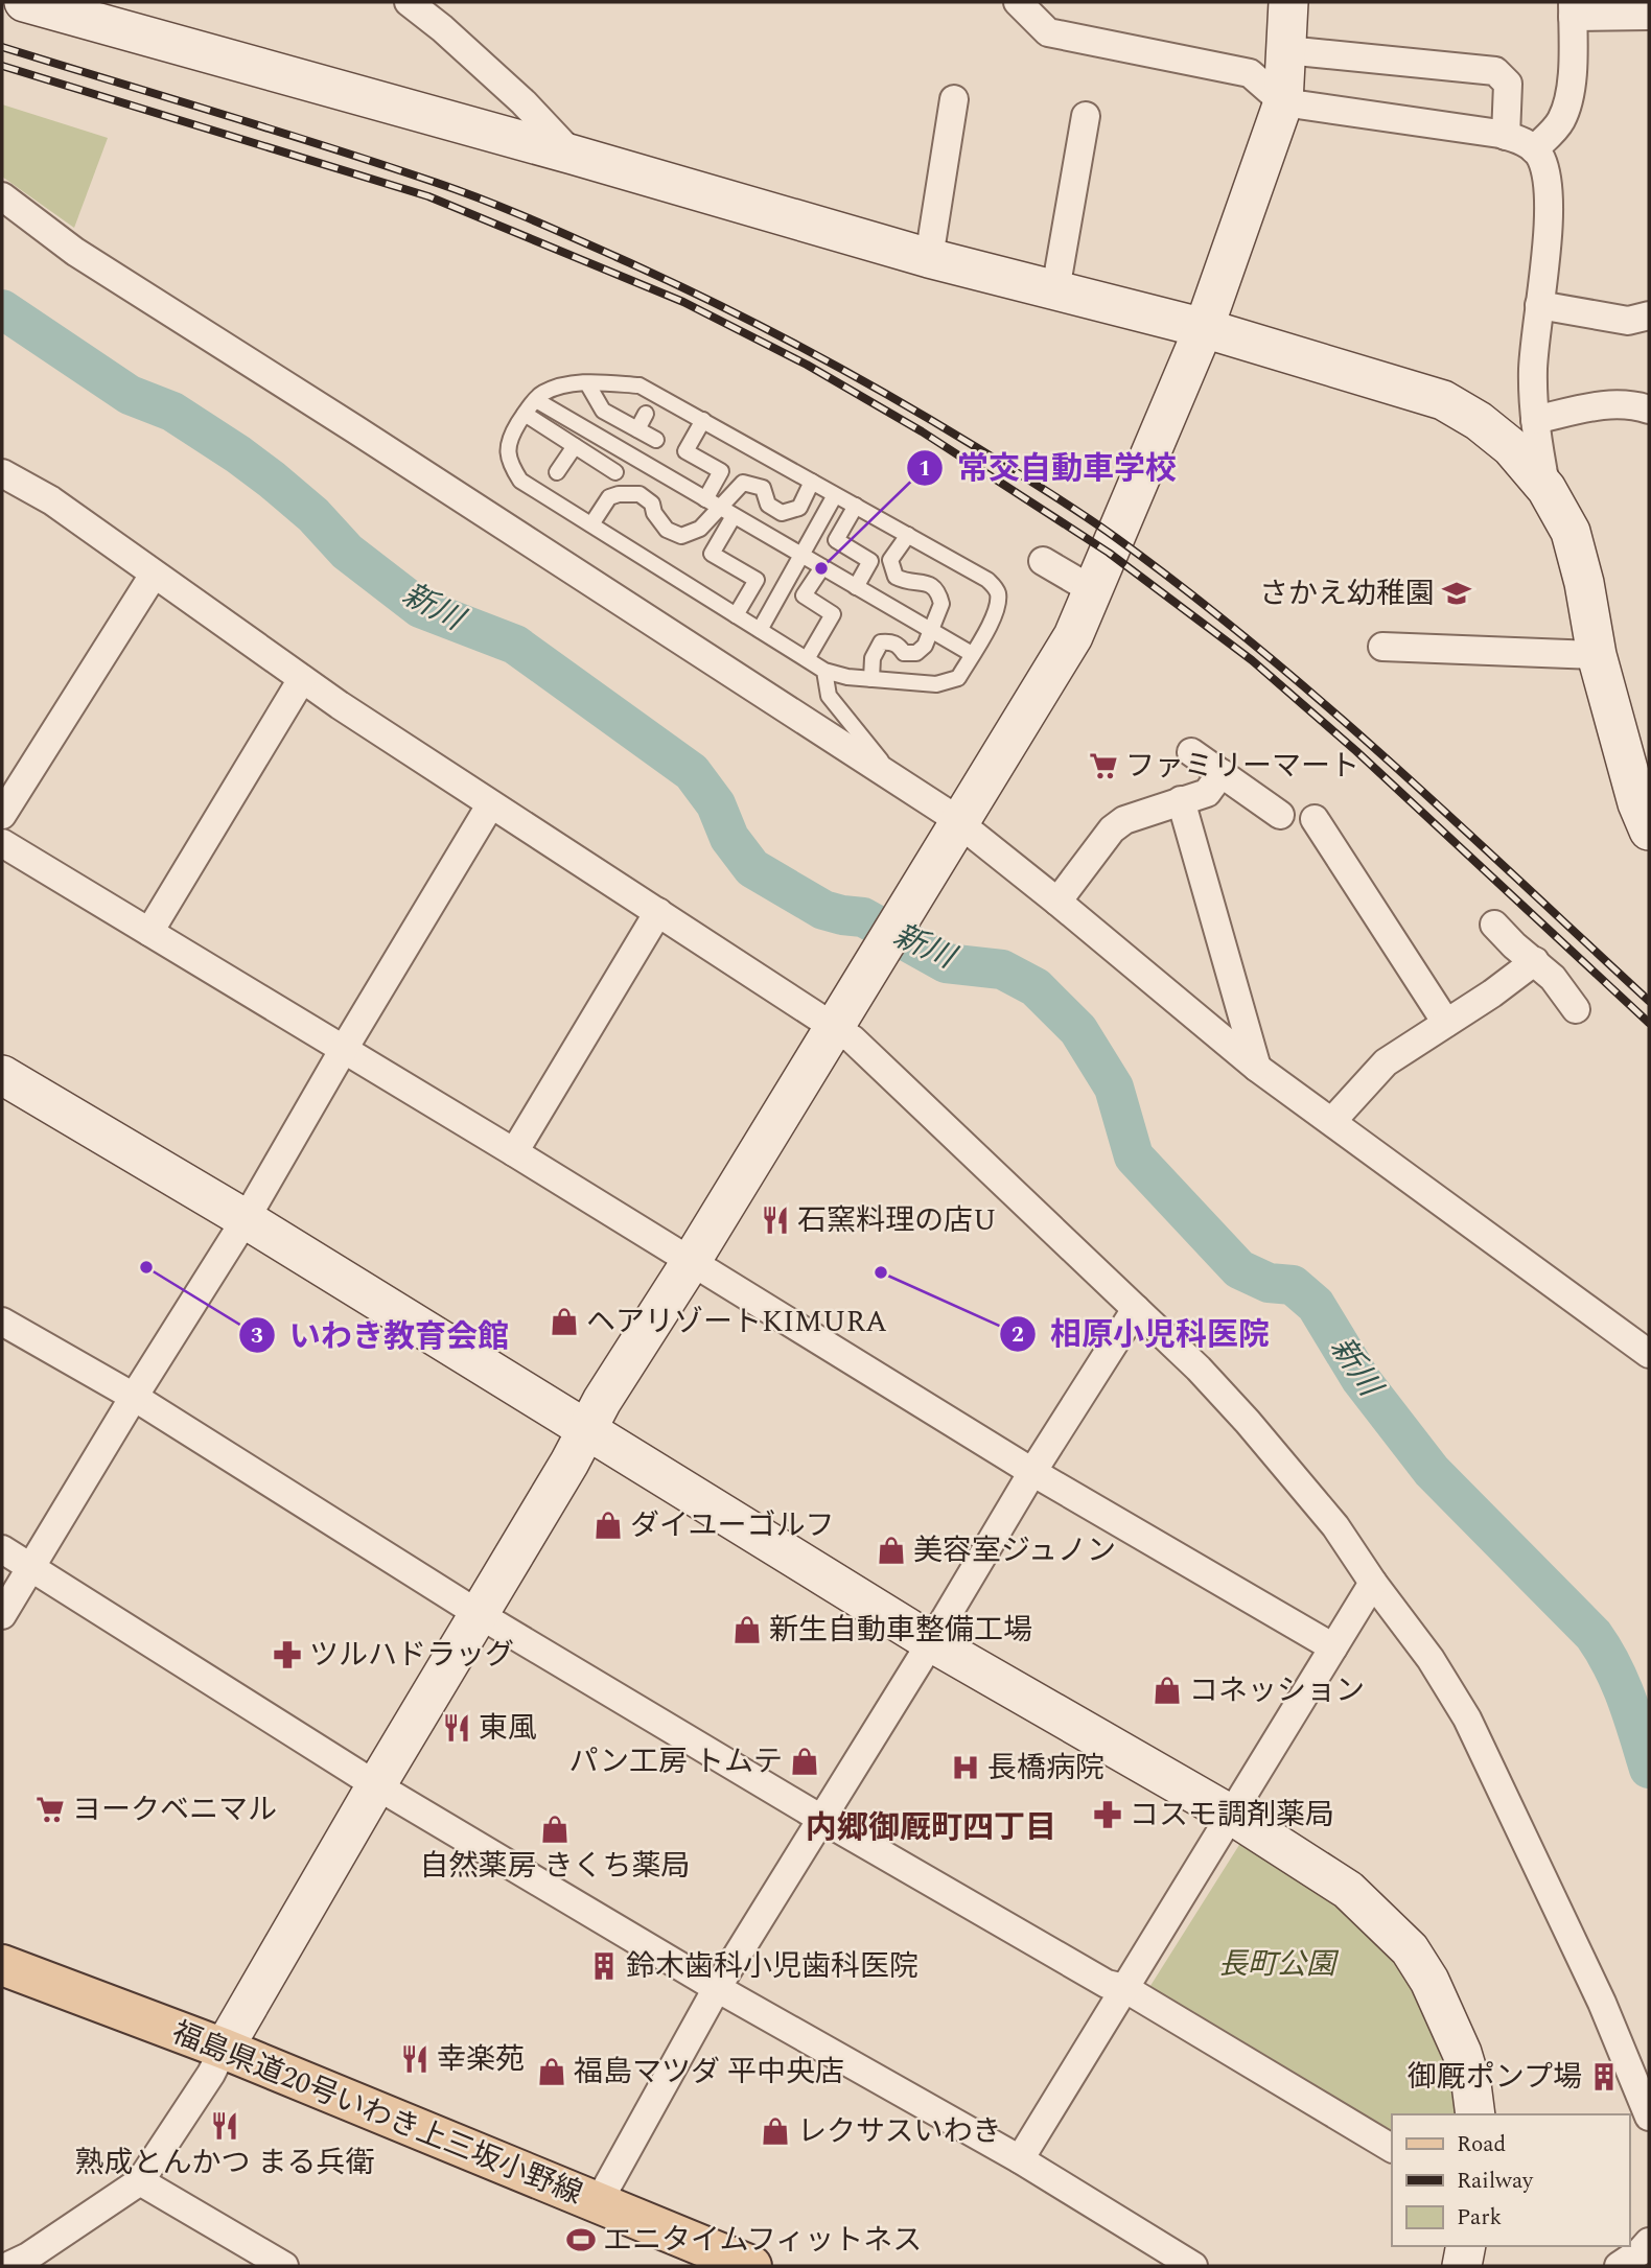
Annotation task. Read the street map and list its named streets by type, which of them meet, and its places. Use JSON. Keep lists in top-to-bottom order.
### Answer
{
  "streets": {
    "main road": ["福島県道20号いわき上三坂小野線"]
  },
  "districts": ["内郷御厩町四丁目"],
  "water": ["新川"],
  "parks": ["長町公園"],
  "places": {
    "other": ["常交自動車学校", "いわき教育会館", "相原小児科医院"],
    "school or university": ["さかえ幼稚園"],
    "supermarket": ["ファミリーマート", "ヨークベニマル"],
    "restaurant": [
      "石窯料理の店U",
      "東風",
      "幸楽苑",
      "熟成とんかつ まる兵衛"
    ],
    "shop": [
      "ヘアリゾートKIMURA",
      "ダイユーゴルフ",
      "美容室ジュノン",
      "新生自動車整備工場",
      "コネッション",
      "パン工房 トムテ",
      "自然薬房 きくち薬局",
      "福島マツダ 平中央店",
      "レクサスいわき"
    ],
    "pharmacy": ["ツルハドラッグ", "コスモ調剤薬局"],
    "hospital": ["長橋病院"],
    "building": ["鈴木歯科小児歯科医院", "御厩ポンプ場"],
    "sports": ["エニタイムフィットネス"]
  },
  "legend": ["Road", "Railway", "Park"]
}
